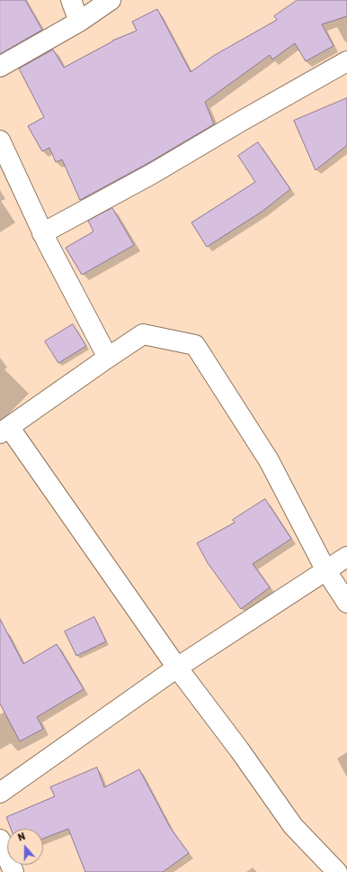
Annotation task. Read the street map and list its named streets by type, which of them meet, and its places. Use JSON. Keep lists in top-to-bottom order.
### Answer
{
  "north": "top"
}
